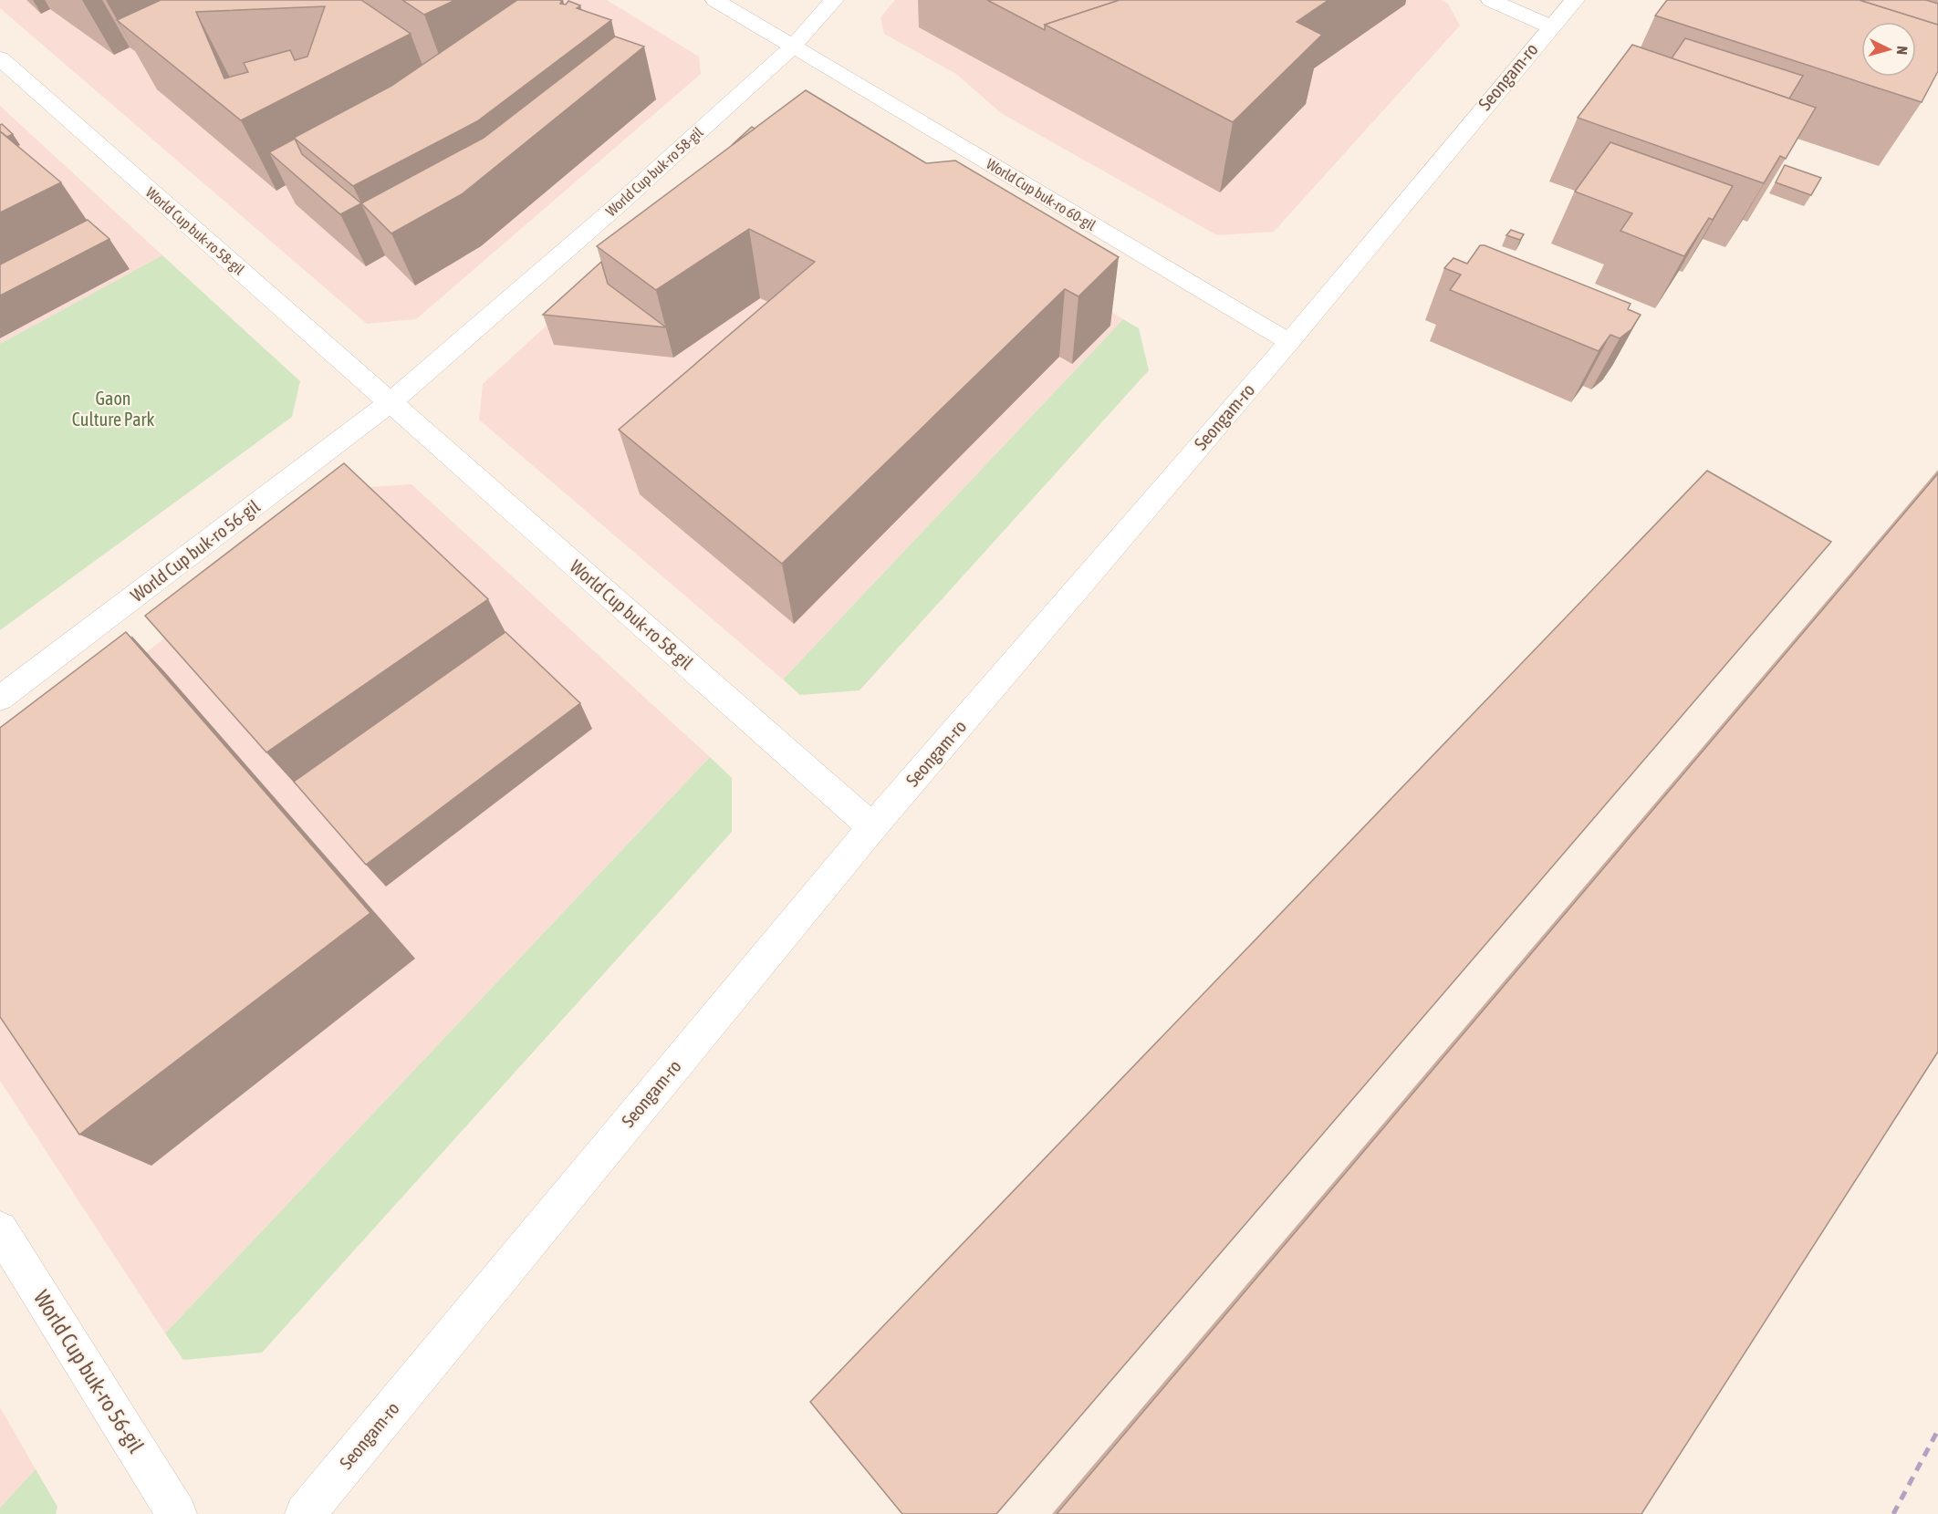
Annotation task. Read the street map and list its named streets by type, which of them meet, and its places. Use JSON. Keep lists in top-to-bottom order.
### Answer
{
  "streets": {
    "street": [
      "Seongam-ro",
      "World Cup buk-ro 58-gil",
      "World Cup buk-ro 60-gil",
      "World Cup buk-ro 56-gil"
    ]
  },
  "crossings": [
    ["Seongam-ro", "World Cup buk-ro 58-gil"],
    ["Seongam-ro", "World Cup buk-ro 60-gil"],
    ["World Cup buk-ro 58-gil", "World Cup buk-ro 60-gil"],
    ["World Cup buk-ro 58-gil", "World Cup buk-ro 56-gil"]
  ],
  "parks": ["Gaon Culture Park"],
  "north": "right"
}
